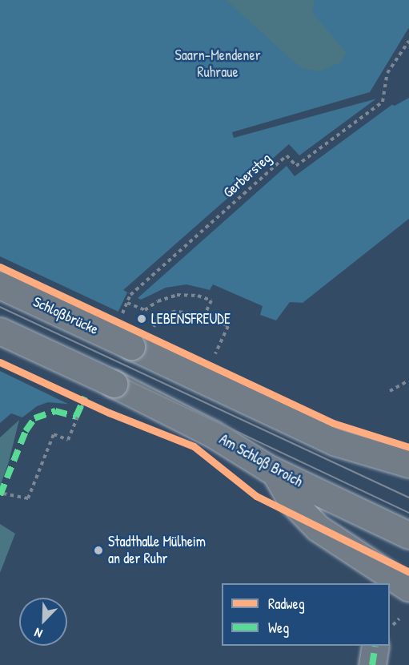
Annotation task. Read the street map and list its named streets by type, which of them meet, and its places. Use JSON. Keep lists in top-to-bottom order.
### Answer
{
  "streets": {
    "main road": ["Schloßbrücke", "Am Schloß Broich"],
    "path": ["Gerbersteg"]
  },
  "parks": ["Saarn-Mendener Ruhraue"],
  "places": ["LEBENSFREUDE", "Stadthalle Mülheim an der Ruhr"],
  "legend": ["Radweg", "Weg"],
  "north": "bottom left"
}
